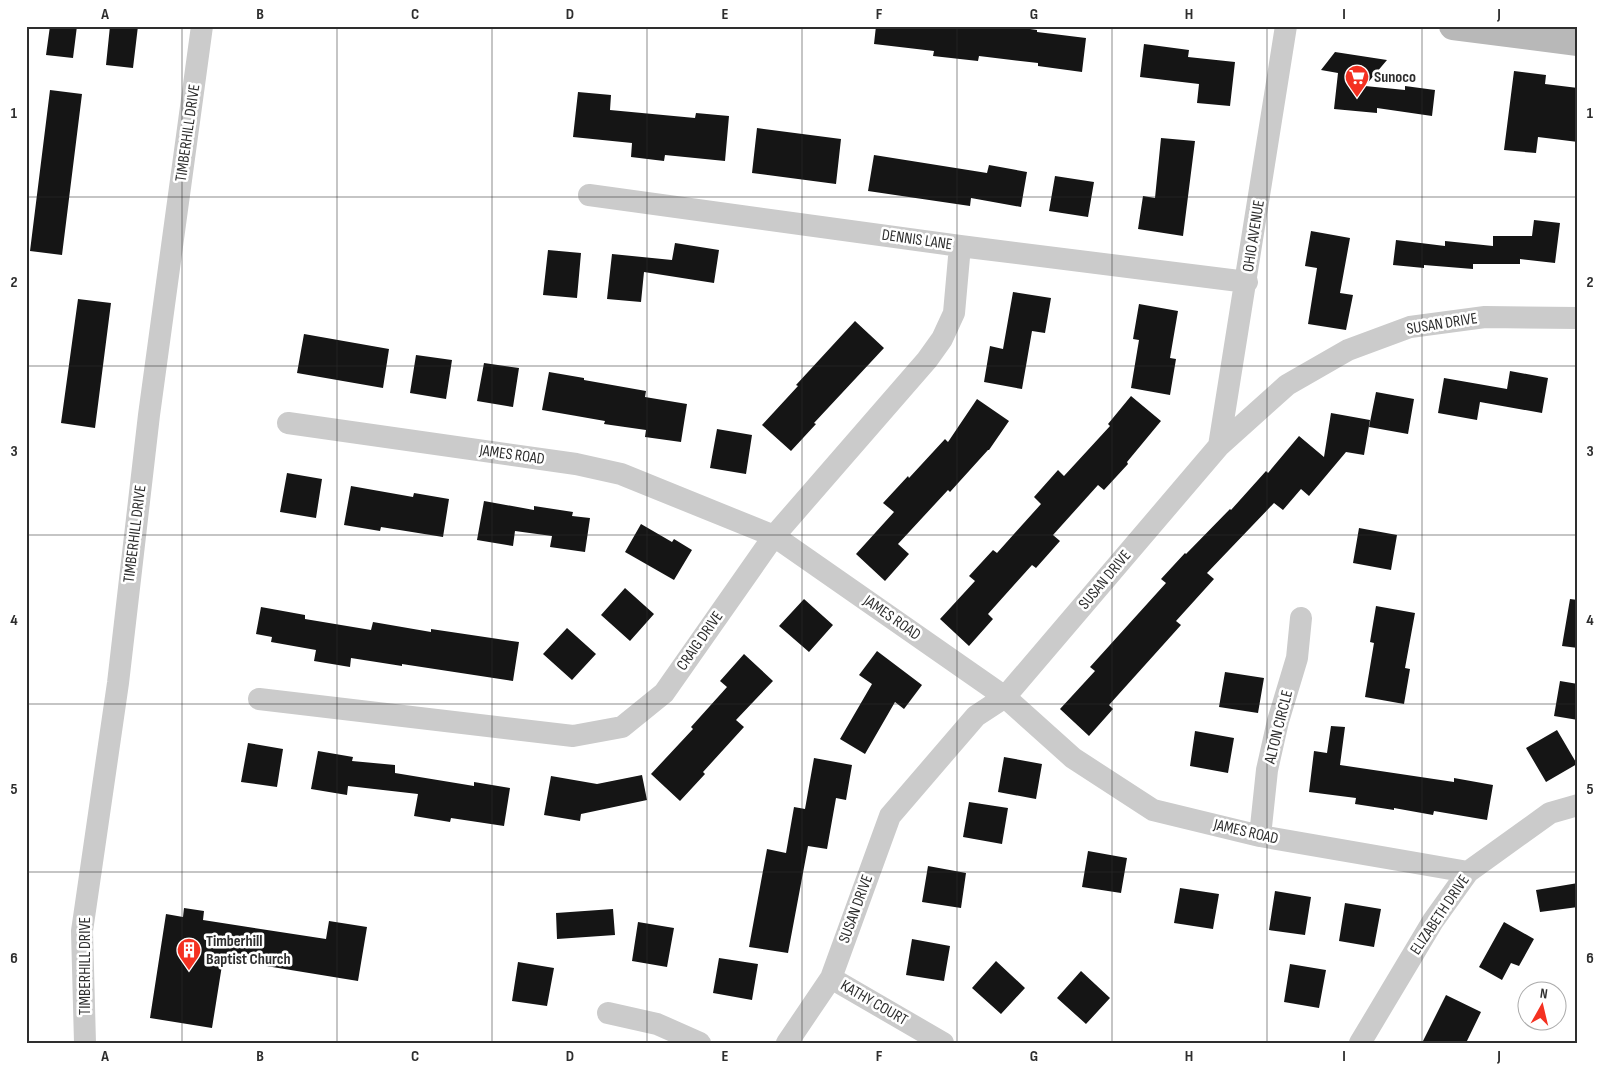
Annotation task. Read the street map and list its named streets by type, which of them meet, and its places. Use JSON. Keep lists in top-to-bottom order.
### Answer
{
  "streets": {
    "street": [
      "TIMBERHILL DRIVE",
      "OHIO AVENUE",
      "DENNIS LANE",
      "SUSAN DRIVE",
      "JAMES ROAD",
      "CRAIG DRIVE",
      "ALTON CIRCLE",
      "ELIZABETH DRIVE",
      "KATHY COURT"
    ]
  },
  "crossings": [
    ["OHIO AVENUE", "DENNIS LANE"],
    ["OHIO AVENUE", "SUSAN DRIVE"],
    ["DENNIS LANE", "CRAIG DRIVE"],
    ["SUSAN DRIVE", "JAMES ROAD"],
    ["SUSAN DRIVE", "KATHY COURT"],
    ["JAMES ROAD", "CRAIG DRIVE"],
    ["JAMES ROAD", "ALTON CIRCLE"],
    ["JAMES ROAD", "ELIZABETH DRIVE"]
  ],
  "places": {
    "supermarket": ["Sunoco"],
    "building": ["Timberhill Baptist Church"]
  },
  "north": "top",
  "grid": {
    "columns": [
      "A",
      "B",
      "C",
      "D",
      "E",
      "F",
      "G",
      "H",
      "I",
      "J"
    ],
    "rows": [
      "1",
      "2",
      "3",
      "4",
      "5",
      "6"
    ]
  }
}
